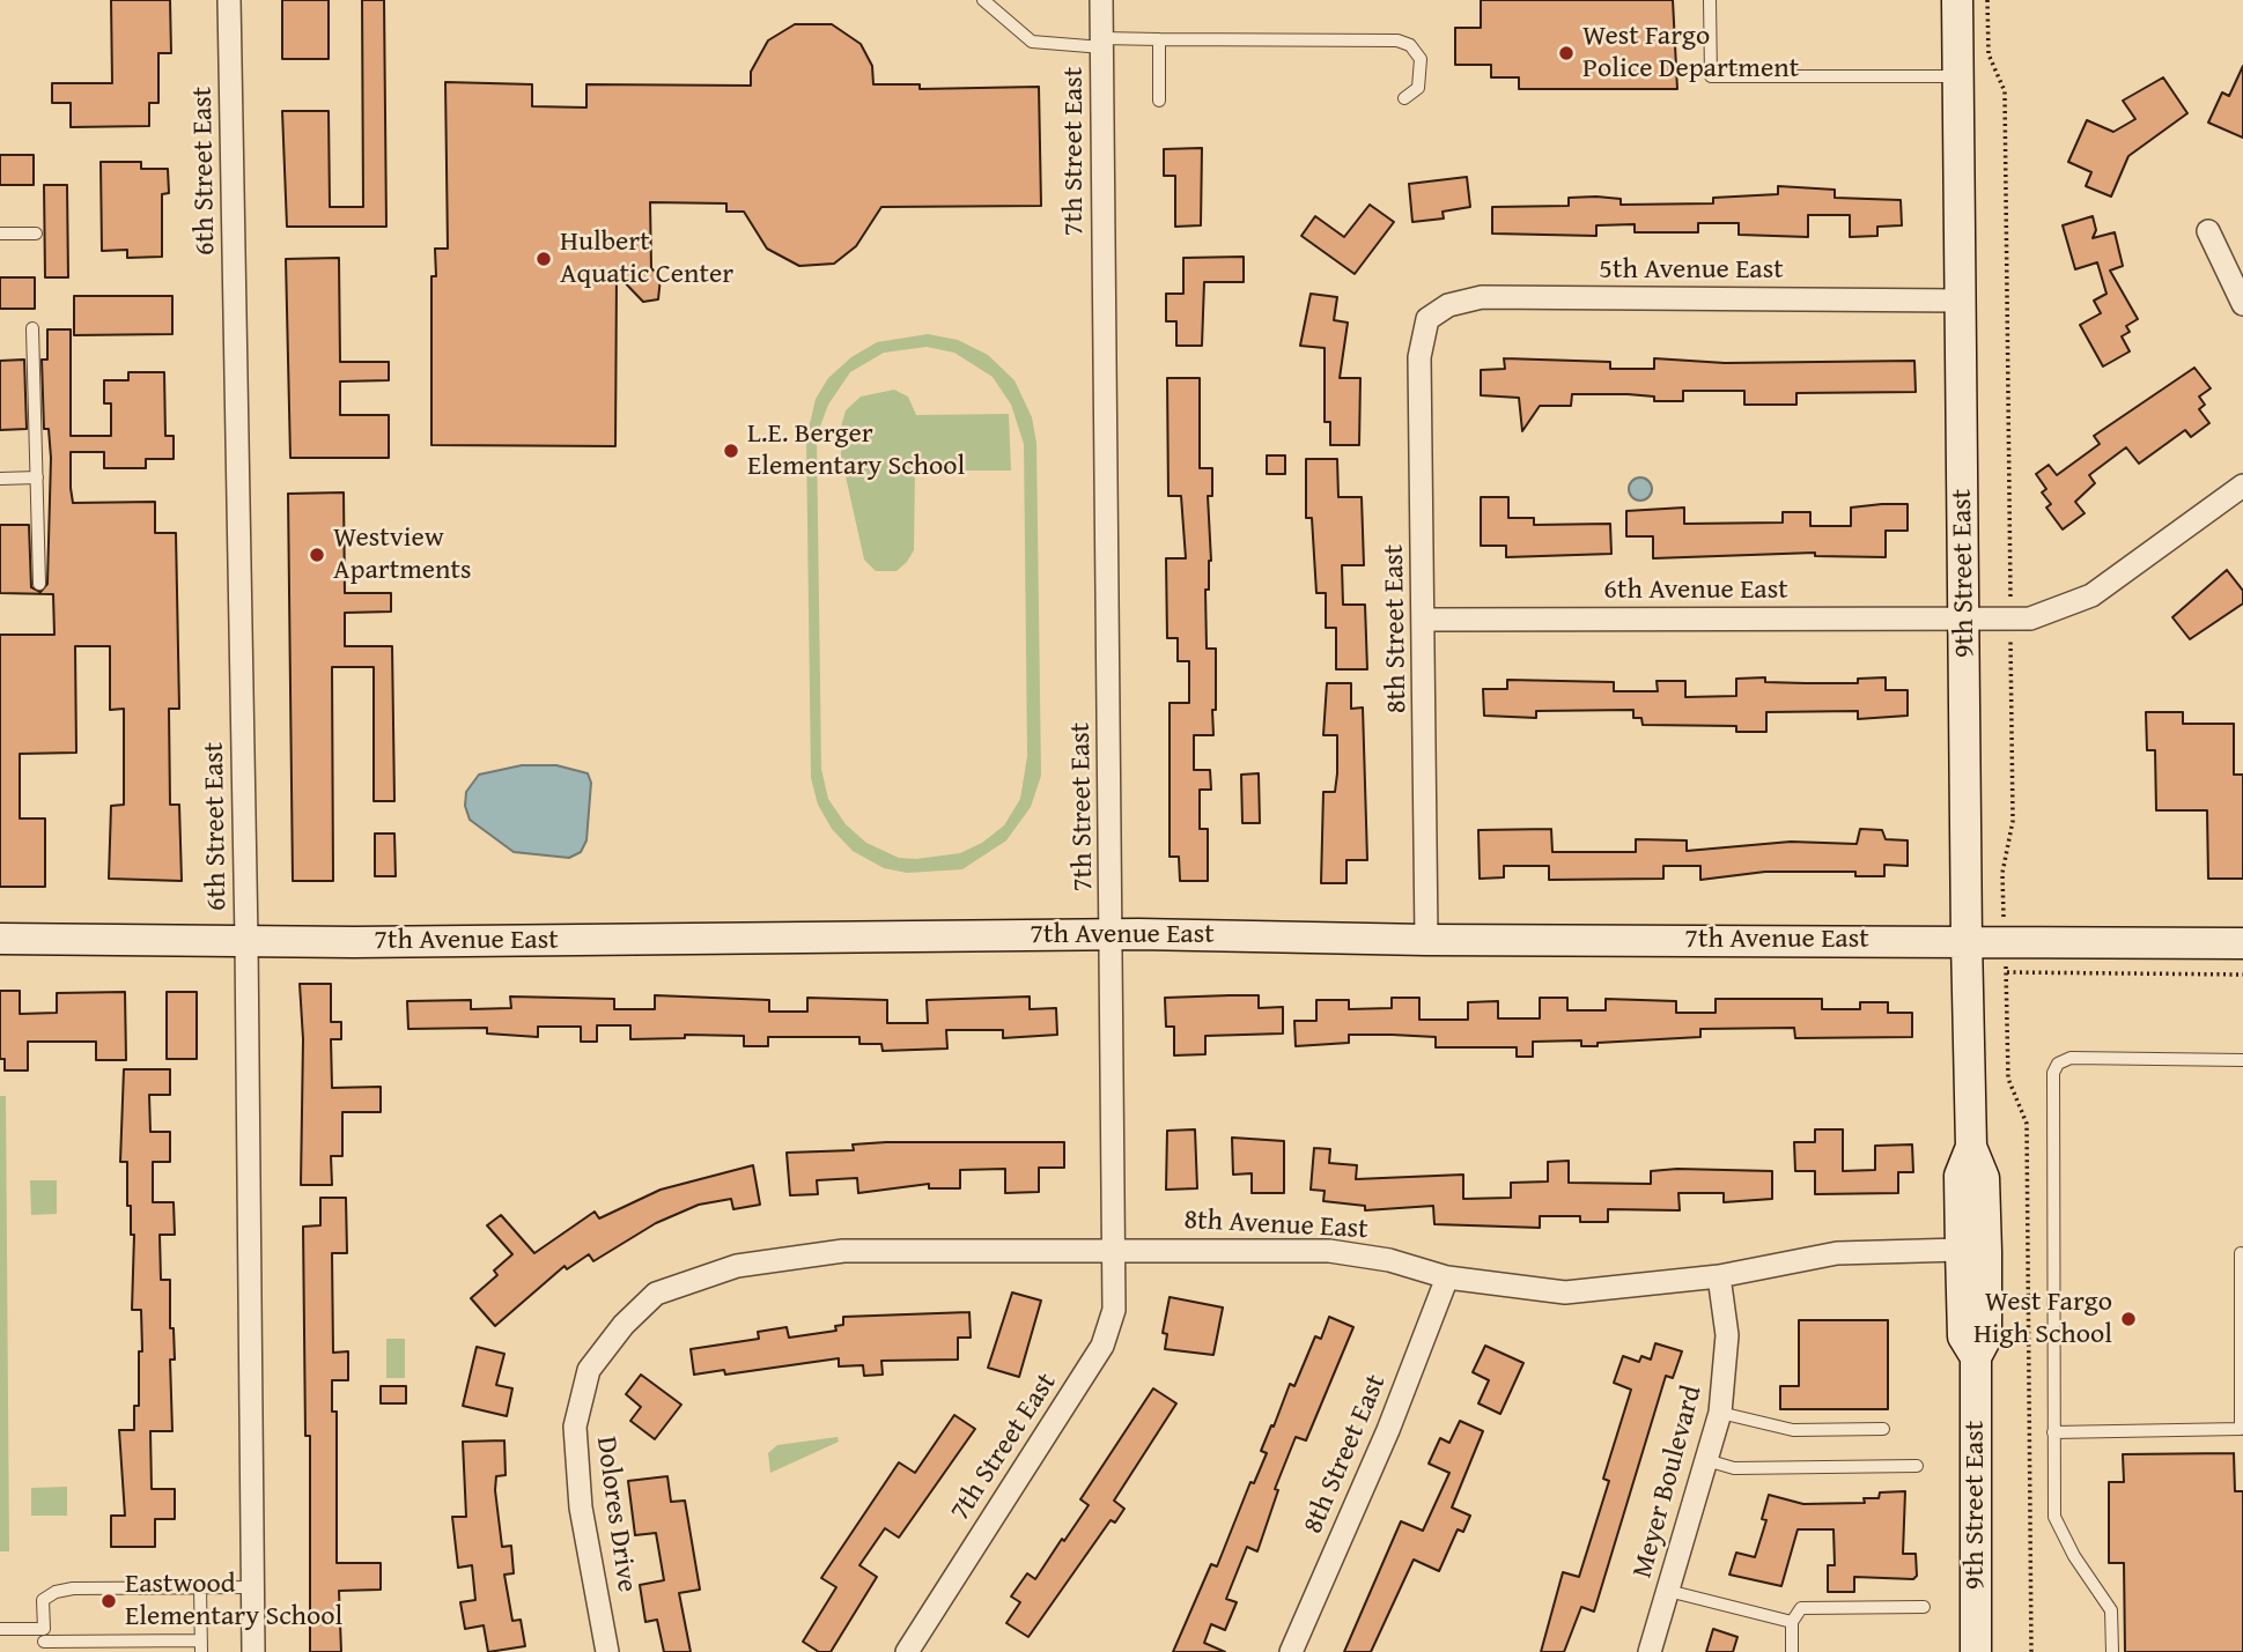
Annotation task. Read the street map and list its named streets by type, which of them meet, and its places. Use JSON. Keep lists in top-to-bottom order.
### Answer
{
  "streets": {
    "street": [
      "7th Street East",
      "6th Street East",
      "5th Avenue East",
      "9th Street East",
      "6th Avenue East",
      "8th Street East",
      "7th Avenue East",
      "8th Avenue East",
      "Meyer Boulevard",
      "Dolores Drive"
    ]
  },
  "crossings": [
    ["7th Street East", "7th Avenue East"],
    ["7th Street East", "8th Avenue East"],
    ["6th Street East", "7th Avenue East"],
    ["5th Avenue East", "9th Street East"],
    ["5th Avenue East", "8th Street East"],
    ["9th Street East", "6th Avenue East"],
    ["9th Street East", "7th Avenue East"],
    ["9th Street East", "8th Avenue East"],
    ["6th Avenue East", "8th Street East"],
    ["8th Street East", "7th Avenue East"],
    ["8th Street East", "8th Avenue East"],
    ["8th Avenue East", "Meyer Boulevard"],
    ["8th Avenue East", "Dolores Drive"]
  ],
  "places": [
    "West Fargo Police Department",
    "Hulbert Aquatic Center",
    "L.E. Berger Elementary School",
    "Westview Apartments",
    "West Fargo High School",
    "Eastwood Elementary School"
  ]
}
